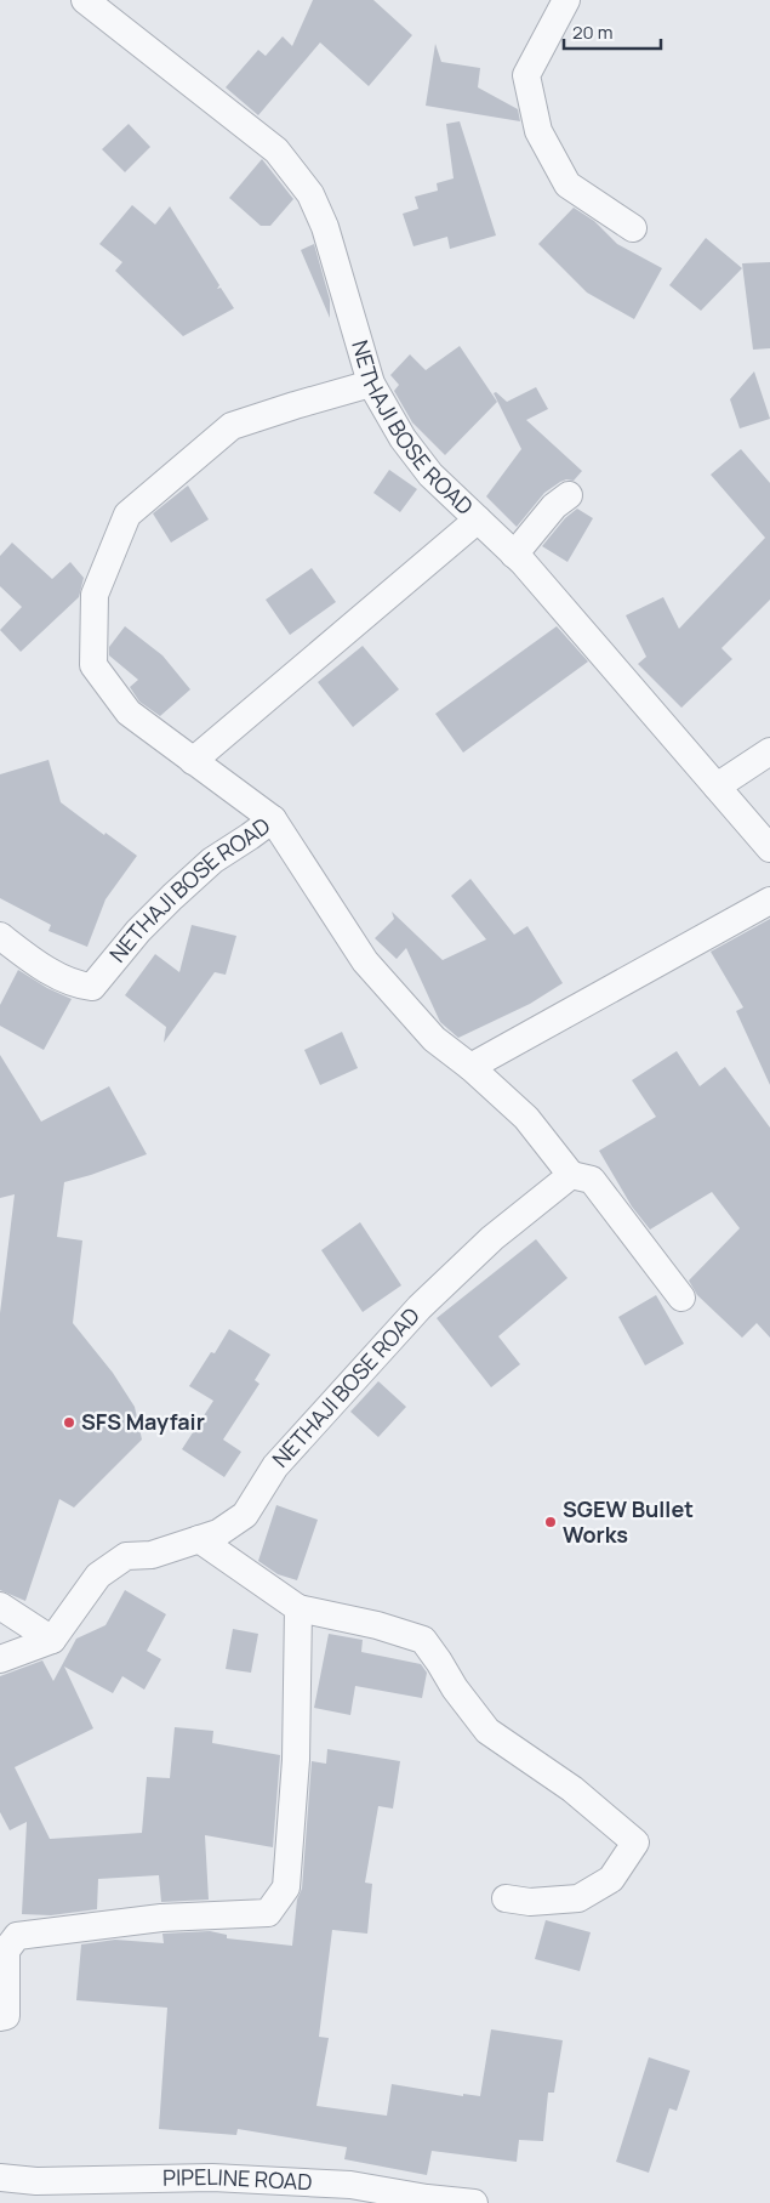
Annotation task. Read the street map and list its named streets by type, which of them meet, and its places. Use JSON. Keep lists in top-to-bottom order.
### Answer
{
  "streets": {
    "street": ["NETHAJI BOSE ROAD", "PIPELINE ROAD"]
  },
  "places": ["SFS Mayfair", "SGEW Bullet Works"],
  "scale_bar": "20 m"
}
